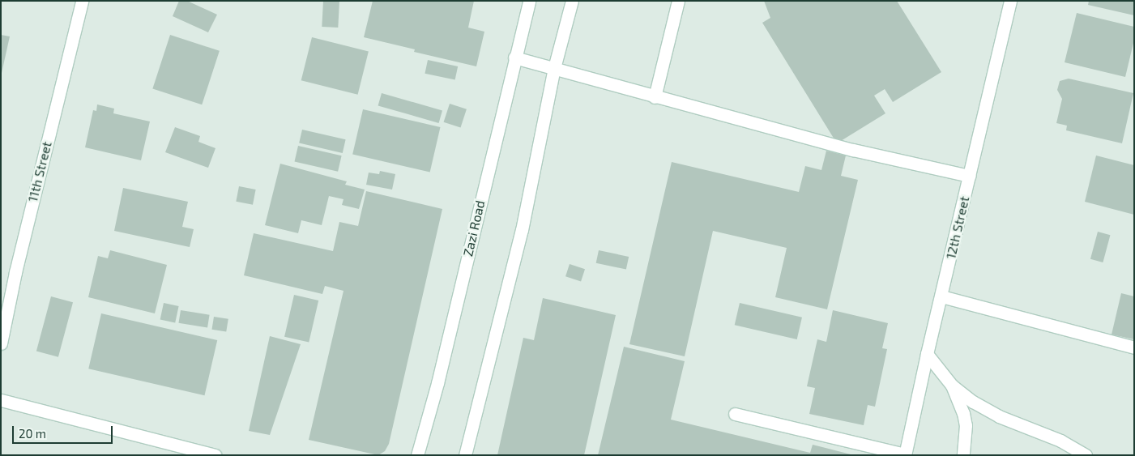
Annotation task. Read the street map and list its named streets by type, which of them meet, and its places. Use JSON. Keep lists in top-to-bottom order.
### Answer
{
  "streets": {
    "street": ["11th Street", "12th Street", "Zazi Road"]
  },
  "scale_bar": "20 m"
}
